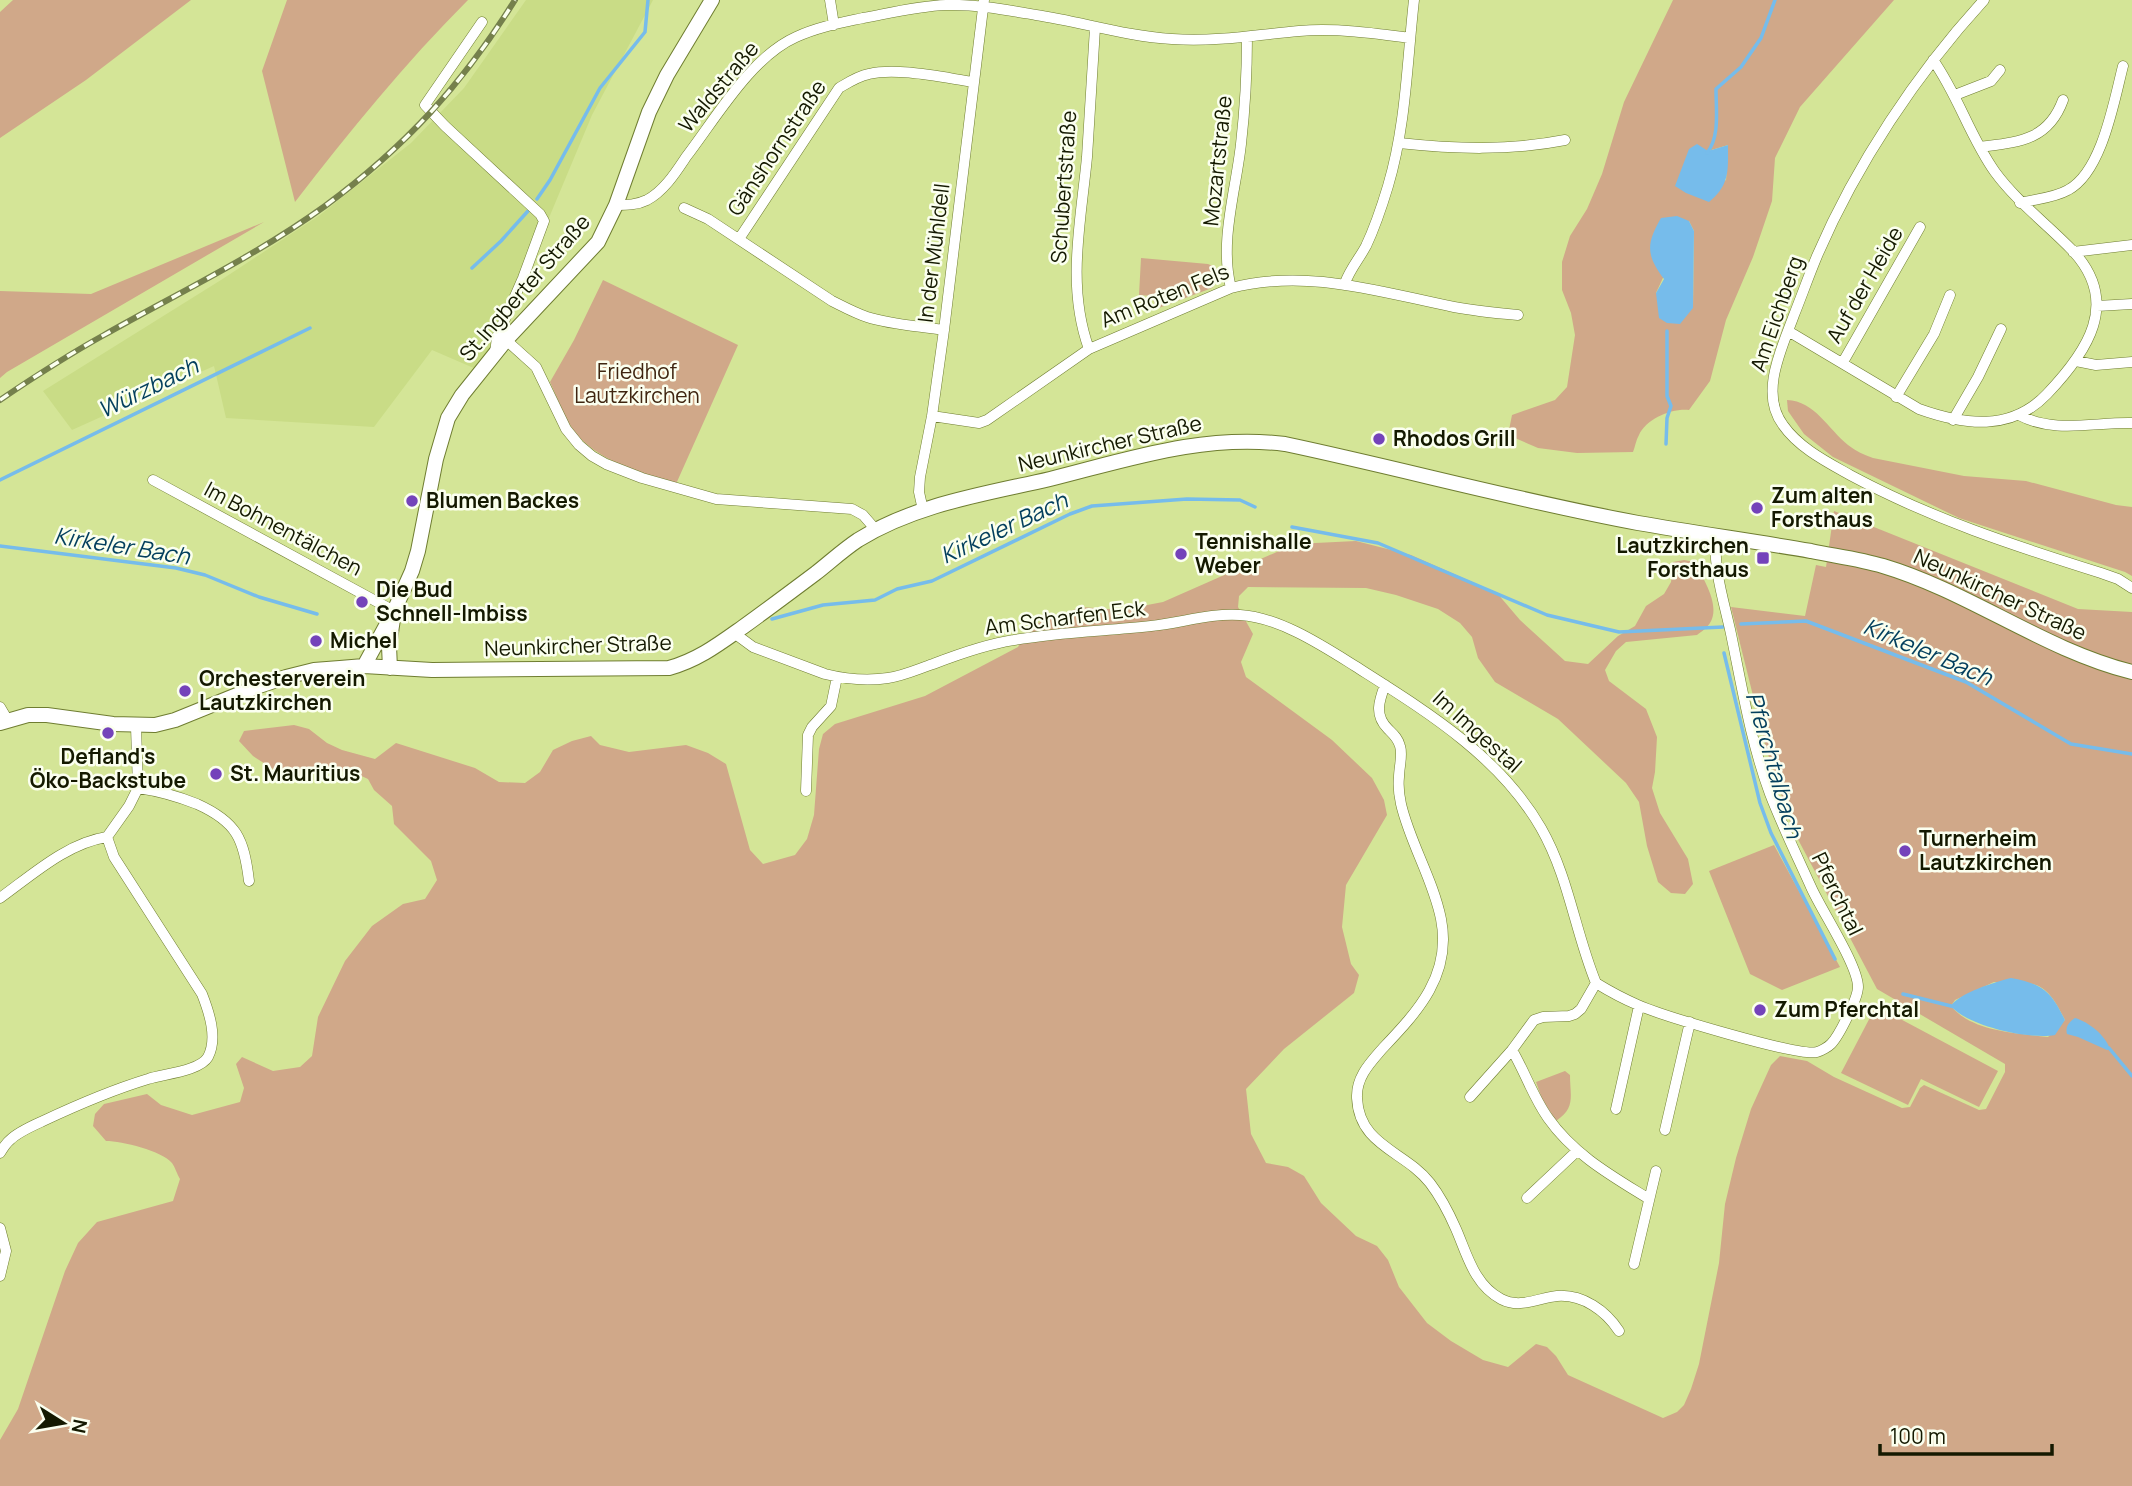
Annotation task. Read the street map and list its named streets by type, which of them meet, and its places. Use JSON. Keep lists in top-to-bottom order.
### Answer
{
  "streets": {
    "main road": ["St.Ingberter Straße", "Neunkircher Straße"],
    "street": [
      "Waldstraße",
      "Gänshornstraße",
      "Mozartstraße",
      "Schubertstraße",
      "In der Mühldell",
      "Auf der Heide",
      "Am Roten Fels",
      "Am Eichberg",
      "Im Bohnentälchen",
      "Am Scharfen Eck",
      "Im Imgestal",
      "Pferchtal"
    ]
  },
  "crossings": [
    ["Waldstraße", "Mozartstraße"],
    ["Waldstraße", "Schubertstraße"],
    ["Waldstraße", "In der Mühldell"],
    ["Waldstraße", "St.Ingberter Straße"],
    ["Gänshornstraße", "In der Mühldell"],
    ["Mozartstraße", "Am Roten Fels"],
    ["Schubertstraße", "Am Roten Fels"],
    ["In der Mühldell", "Am Roten Fels"],
    ["In der Mühldell", "Neunkircher Straße"],
    ["Auf der Heide", "Am Eichberg"],
    ["St.Ingberter Straße", "Neunkircher Straße"],
    ["St.Ingberter Straße", "Im Bohnentälchen"],
    ["Neunkircher Straße", "Am Scharfen Eck"],
    ["Neunkircher Straße", "Pferchtal"],
    ["Am Scharfen Eck", "Im Imgestal"]
  ],
  "water": ["Würzbach", "Kirkeler Bach", "Pferchtalbach"],
  "parks": ["Friedhof Lautzkirchen"],
  "places": {
    "other": [
      "Rhodos Grill",
      "Blumen Backes",
      "Zum alten Forsthaus",
      "Tennishalle Weber",
      "Die Bud Schnell-Imbiss",
      "Michel",
      "Orchesterverein Lautzkirchen",
      "Defland's Öko-Backstube",
      "St. Mauritius",
      "Turnerheim Lautzkirchen",
      "Zum Pferchtal"
    ],
    "transit": ["Lautzkirchen Forsthaus"]
  },
  "scale_bar": "100 m",
  "north": "right"
}
